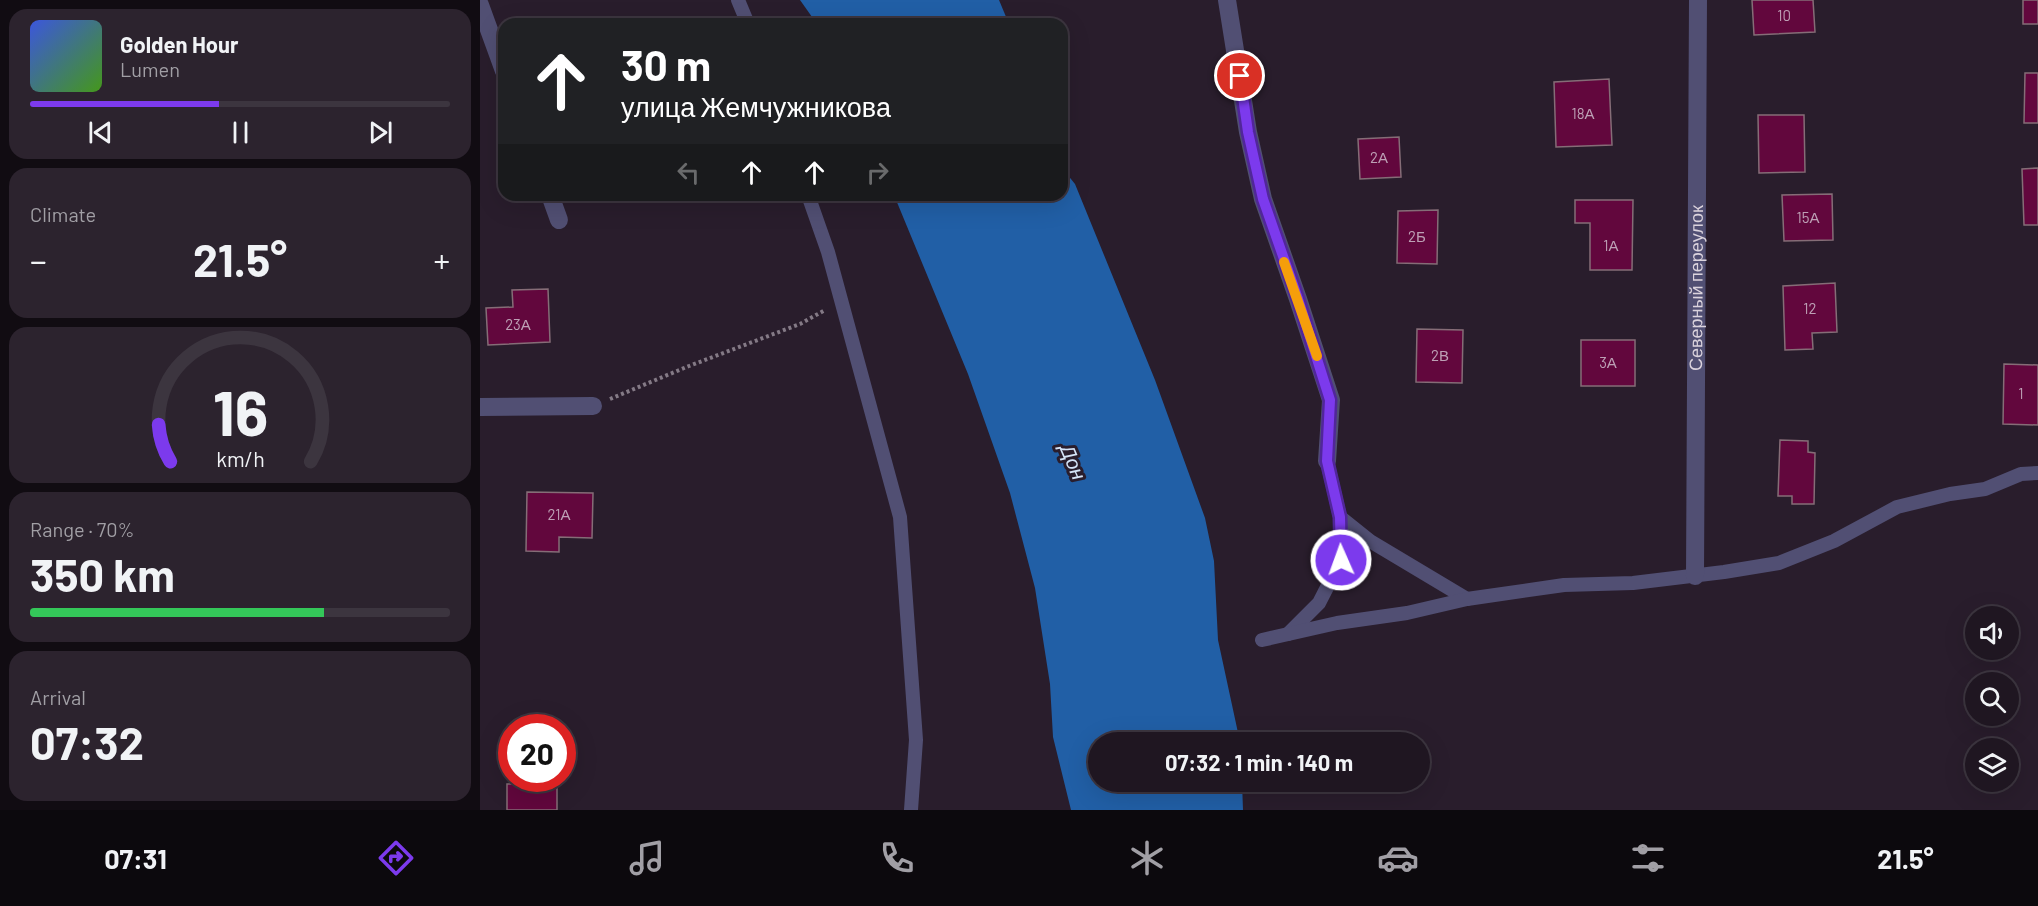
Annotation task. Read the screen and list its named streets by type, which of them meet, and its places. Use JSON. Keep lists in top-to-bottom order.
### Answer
{
  "streets": {
    "street": ["Северный переулок"]
  },
  "water": ["Дон"],
  "house_numbers": [
    "10",
    "18А",
    "2А",
    "15А",
    "2Б",
    "1А",
    "12",
    "23А",
    "2В",
    "3А",
    "1",
    "21А"
  ],
  "page": {
    "turn": ["30 m", "улица Жемчужникова"],
    "song": ["Golden Hour", "Lumen"],
    "tile": [
      "Climate",
      ["Range · 70%", "350 km"],
      ["Arrival", "07:32"]
    ],
    "heat": ["−", "21.5°", "+"],
    "limit": "20",
    "trip": "07:32 · 1 min · 140 m",
    "tabs": ["07:31", "21.5°"],
    "gauge": ["16", "km/h"]
  }
}
